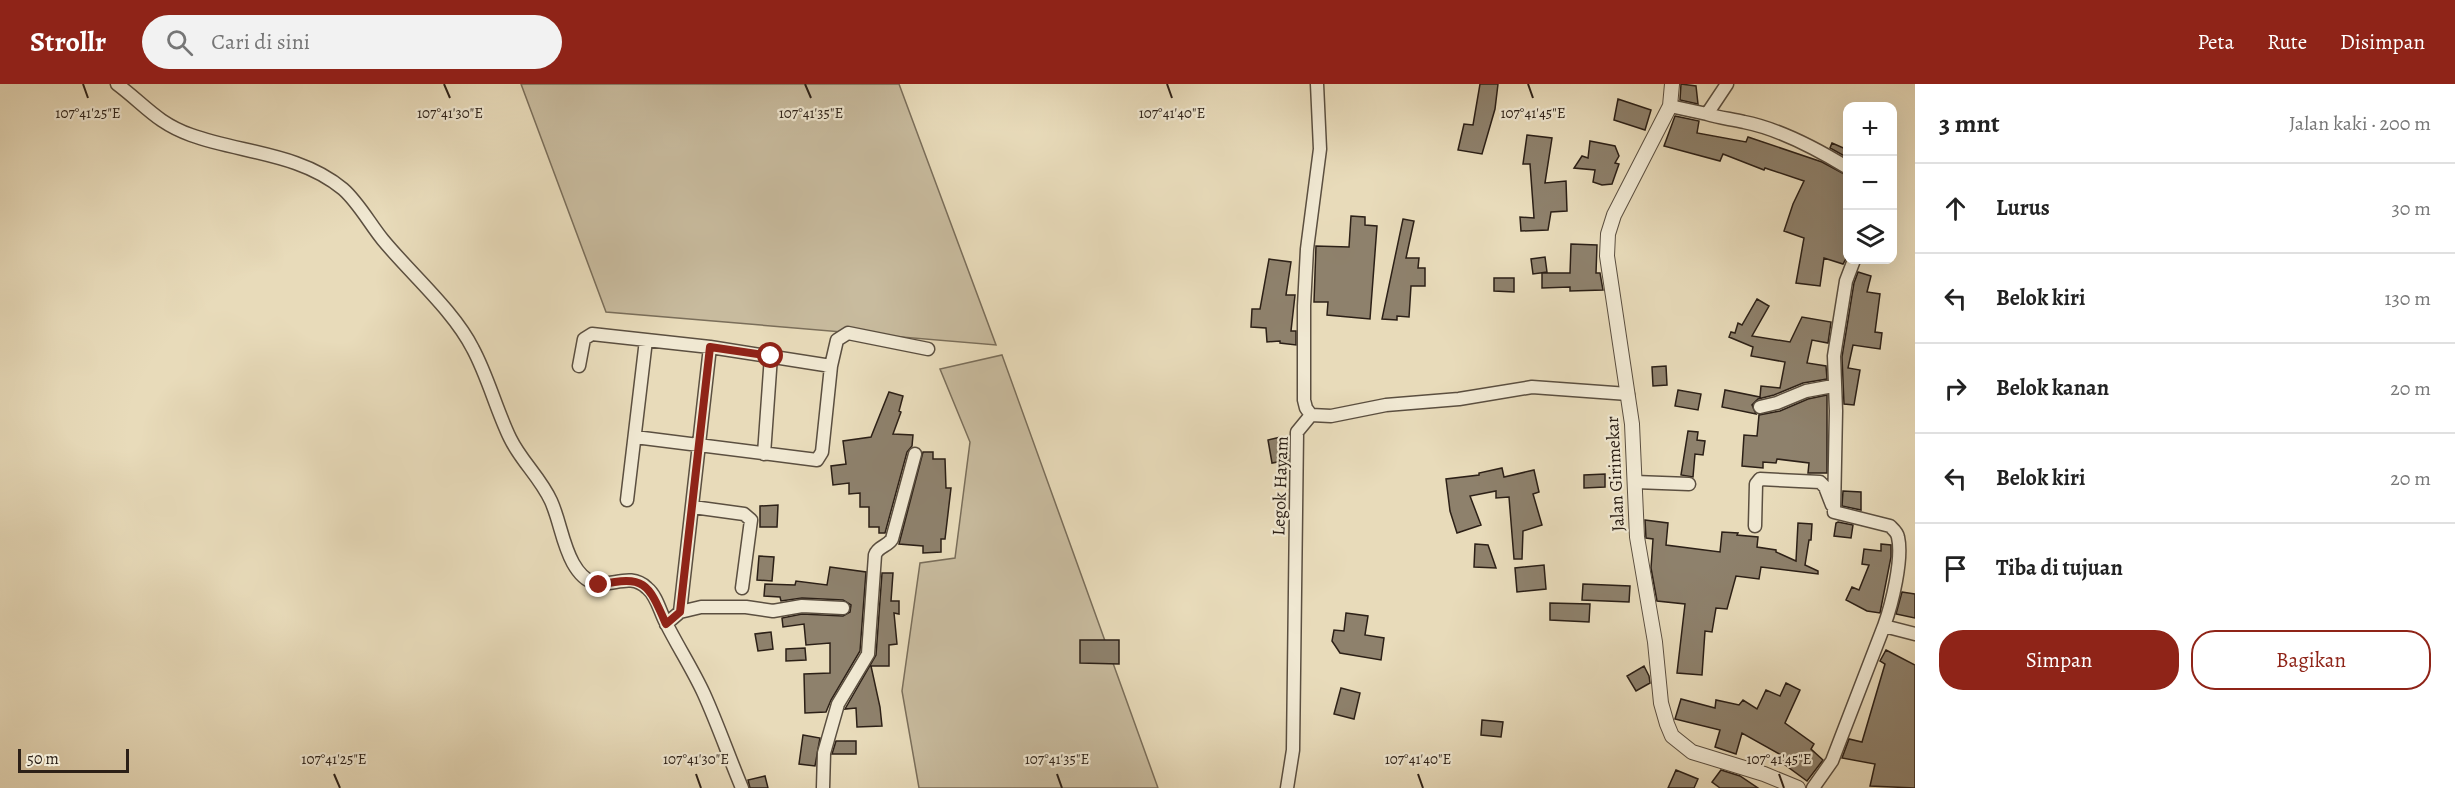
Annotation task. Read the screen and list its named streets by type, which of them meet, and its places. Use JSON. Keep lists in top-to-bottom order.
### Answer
{
  "streets": {
    "street": ["Jalan Girimekar", "Legok Hayam"]
  },
  "scale_bar": "50 m",
  "page": {
    "header": "Strollr",
    "search": "Cari di sini",
    "nav": ["Peta", "Rute", "Disimpan"],
    "heading": ["3 mnt", "Jalan kaki · 200 m"],
    "map_buttons": ["+", "−"],
    "list": [
      ["Lurus", "30 m"],
      ["Belok kiri", "130 m"],
      ["Belok kanan", "20 m"],
      ["Belok kiri", "20 m"],
      "Tiba di tujuan"
    ],
    "buttons": ["Simpan", "Bagikan"],
    "scale": "50 m"
  },
  "coordinates": [
    "107°41'25\"E",
    "107°41'30\"E",
    "107°41'35\"E",
    "107°41'40\"E",
    "107°41'45\"E"
  ]
}
